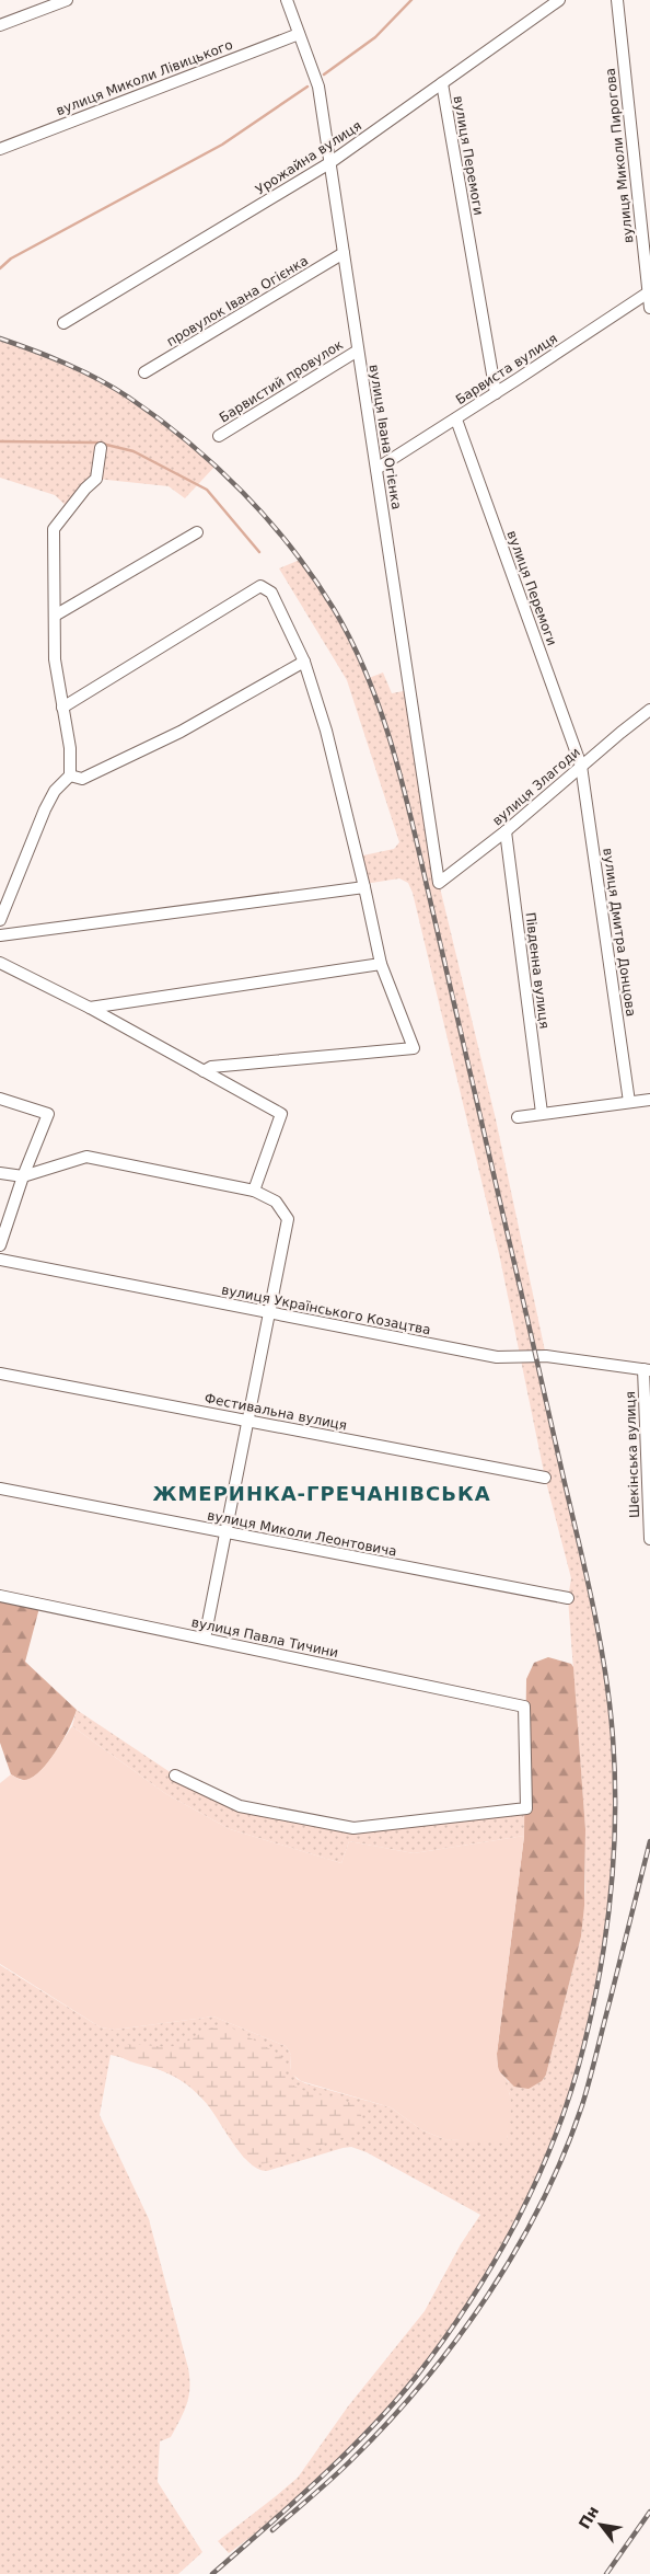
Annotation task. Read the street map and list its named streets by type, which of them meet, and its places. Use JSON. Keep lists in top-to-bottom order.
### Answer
{
  "streets": {
    "street": [
      "вулиця Миколи Лівицького",
      "вулиця Перемоги",
      "вулиця Миколи Пирогова",
      "Урожайна вулиця",
      "провулок Івана Огієнка",
      "Барвиста вулиця",
      "Барвистий провулок",
      "вулиця Івана Огієнка",
      "вулиця Злагоди",
      "вулиця Дмитра Донцова",
      "Південна вулиця",
      "вулиця Українського Козацтва",
      "Фестивальна вулиця",
      "Шекінська вулиця",
      "вулиця Миколи Леонтовича",
      "вулиця Павла Тичини"
    ]
  },
  "crossings": [
    ["вулиця Миколи Лівицького", "вулиця Івана Огієнка"],
    ["вулиця Перемоги", "Урожайна вулиця"],
    ["вулиця Перемоги", "Барвиста вулиця"],
    ["вулиця Перемоги", "вулиця Злагоди"],
    ["вулиця Перемоги", "вулиця Дмитра Донцова"],
    ["вулиця Миколи Пирогова", "Барвиста вулиця"],
    ["Урожайна вулиця", "вулиця Івана Огієнка"],
    ["провулок Івана Огієнка", "вулиця Івана Огієнка"],
    ["Барвиста вулиця", "вулиця Івана Огієнка"],
    ["Барвистий провулок", "вулиця Івана Огієнка"],
    ["вулиця Івана Огієнка", "вулиця Злагоди"],
    ["вулиця Злагоди", "вулиця Дмитра Донцова"],
    ["вулиця Злагоди", "Південна вулиця"],
    ["вулиця Українського Козацтва", "Шекінська вулиця"]
  ],
  "districts": ["ЖМЕРИНКА-ГРЕЧАНІВСЬКА"],
  "north": "top left"
}
